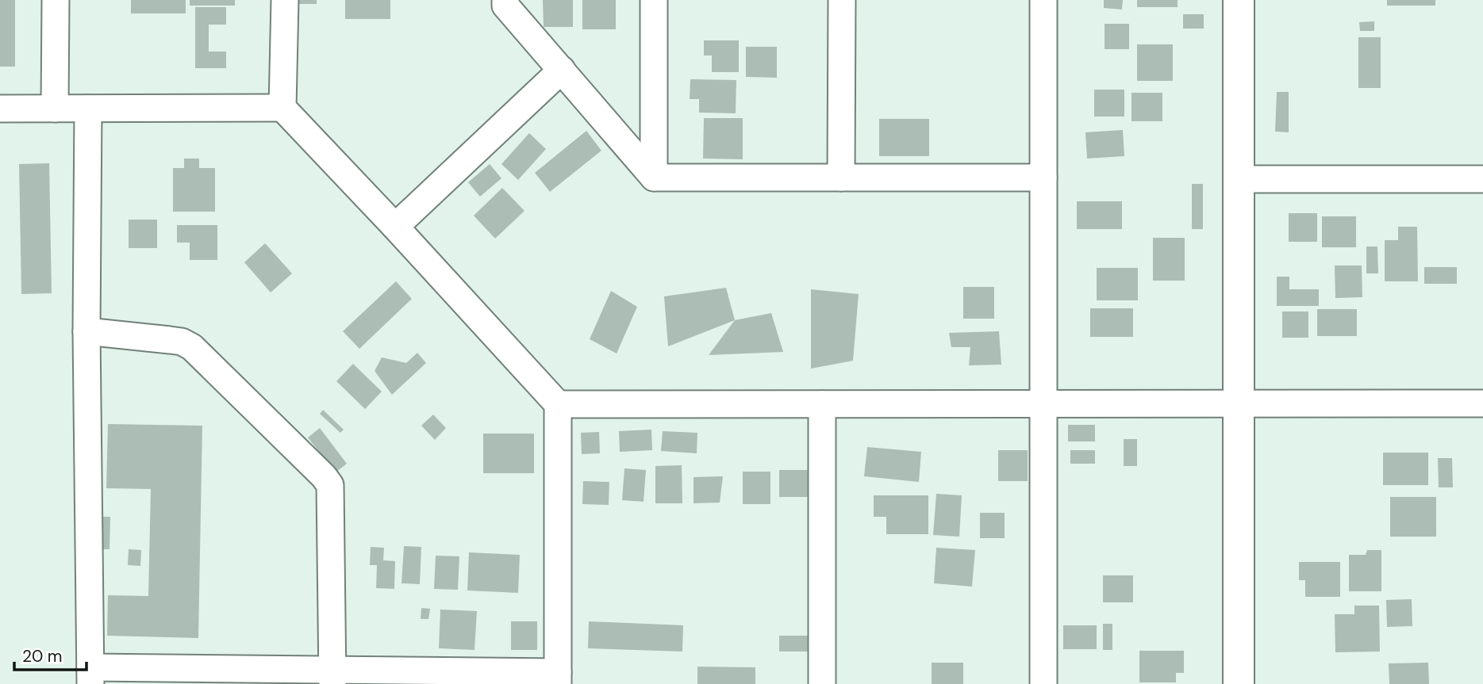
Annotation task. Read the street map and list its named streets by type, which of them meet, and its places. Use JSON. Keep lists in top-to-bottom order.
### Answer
{
  "scale_bar": "20 m"
}
